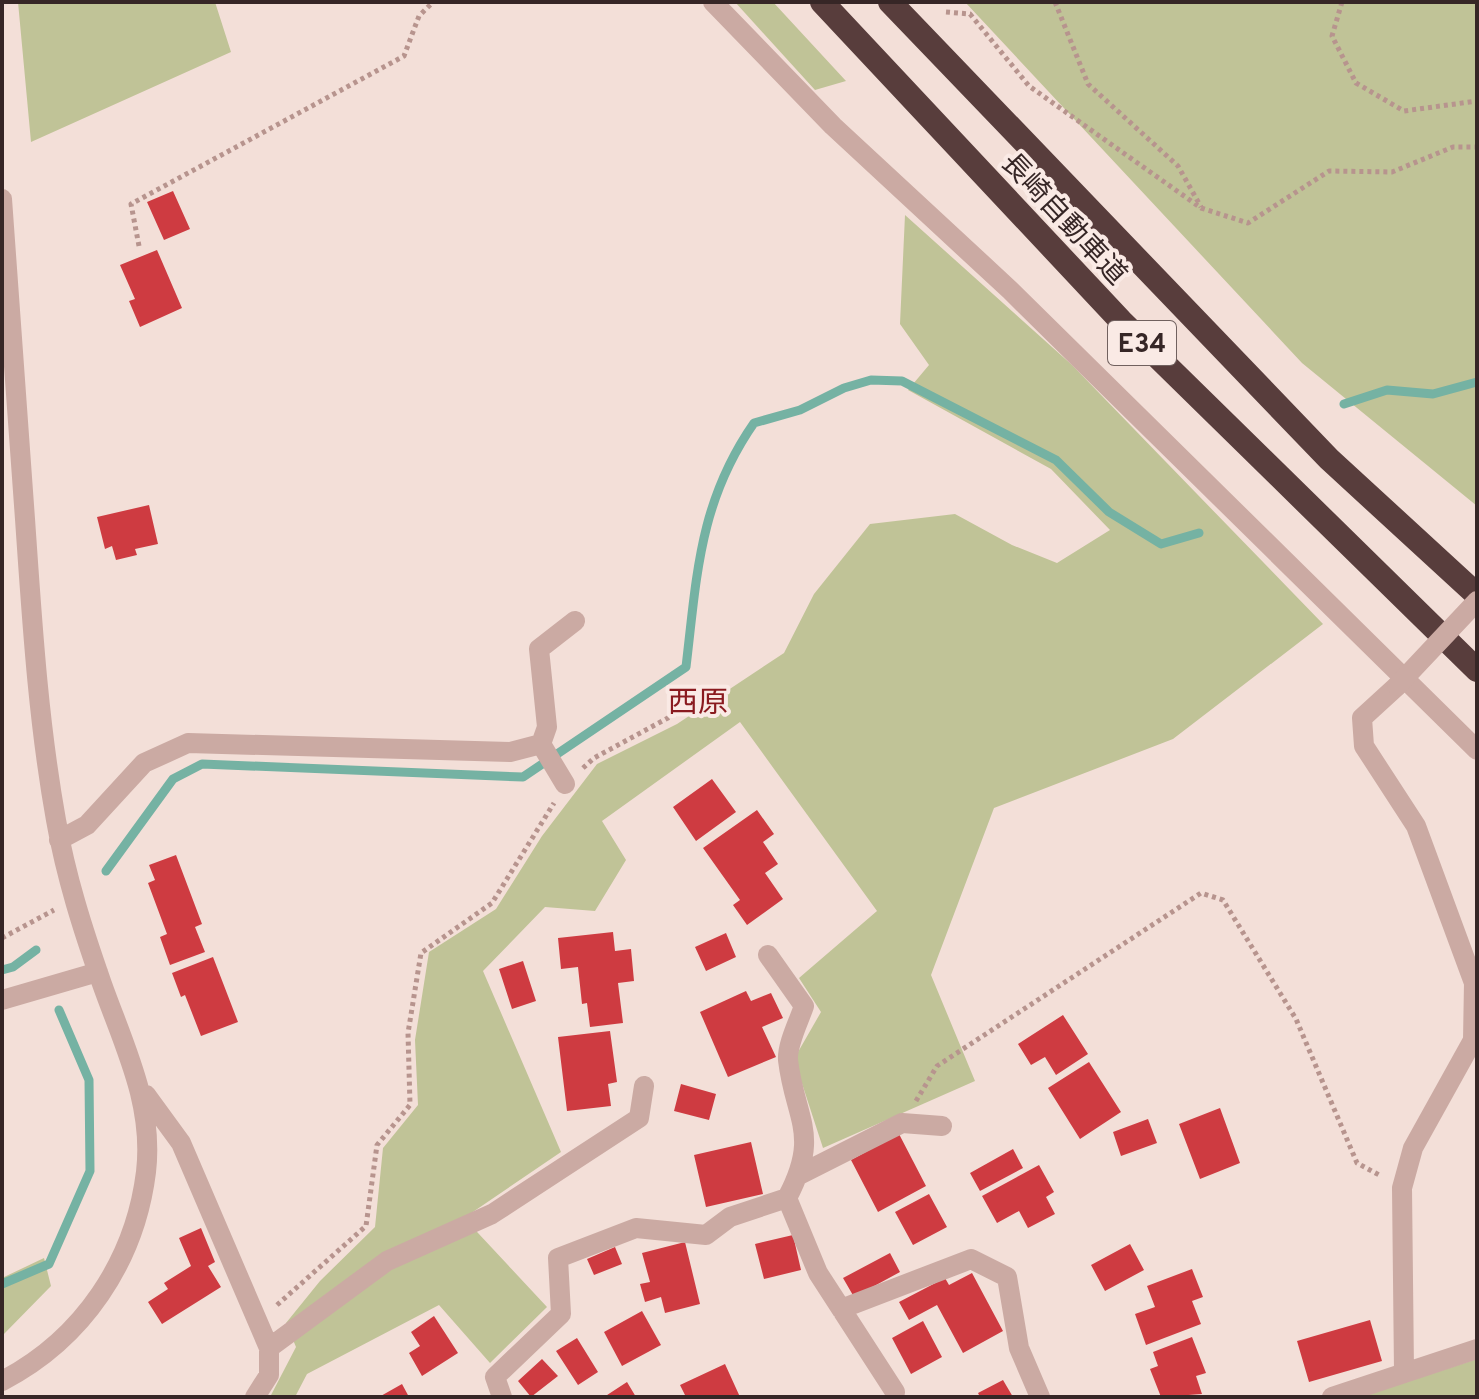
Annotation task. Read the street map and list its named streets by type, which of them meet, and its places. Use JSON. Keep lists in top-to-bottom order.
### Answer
{
  "streets": {
    "highway": ["長崎自動車道", "E34"]
  },
  "districts": ["西原"]
}
